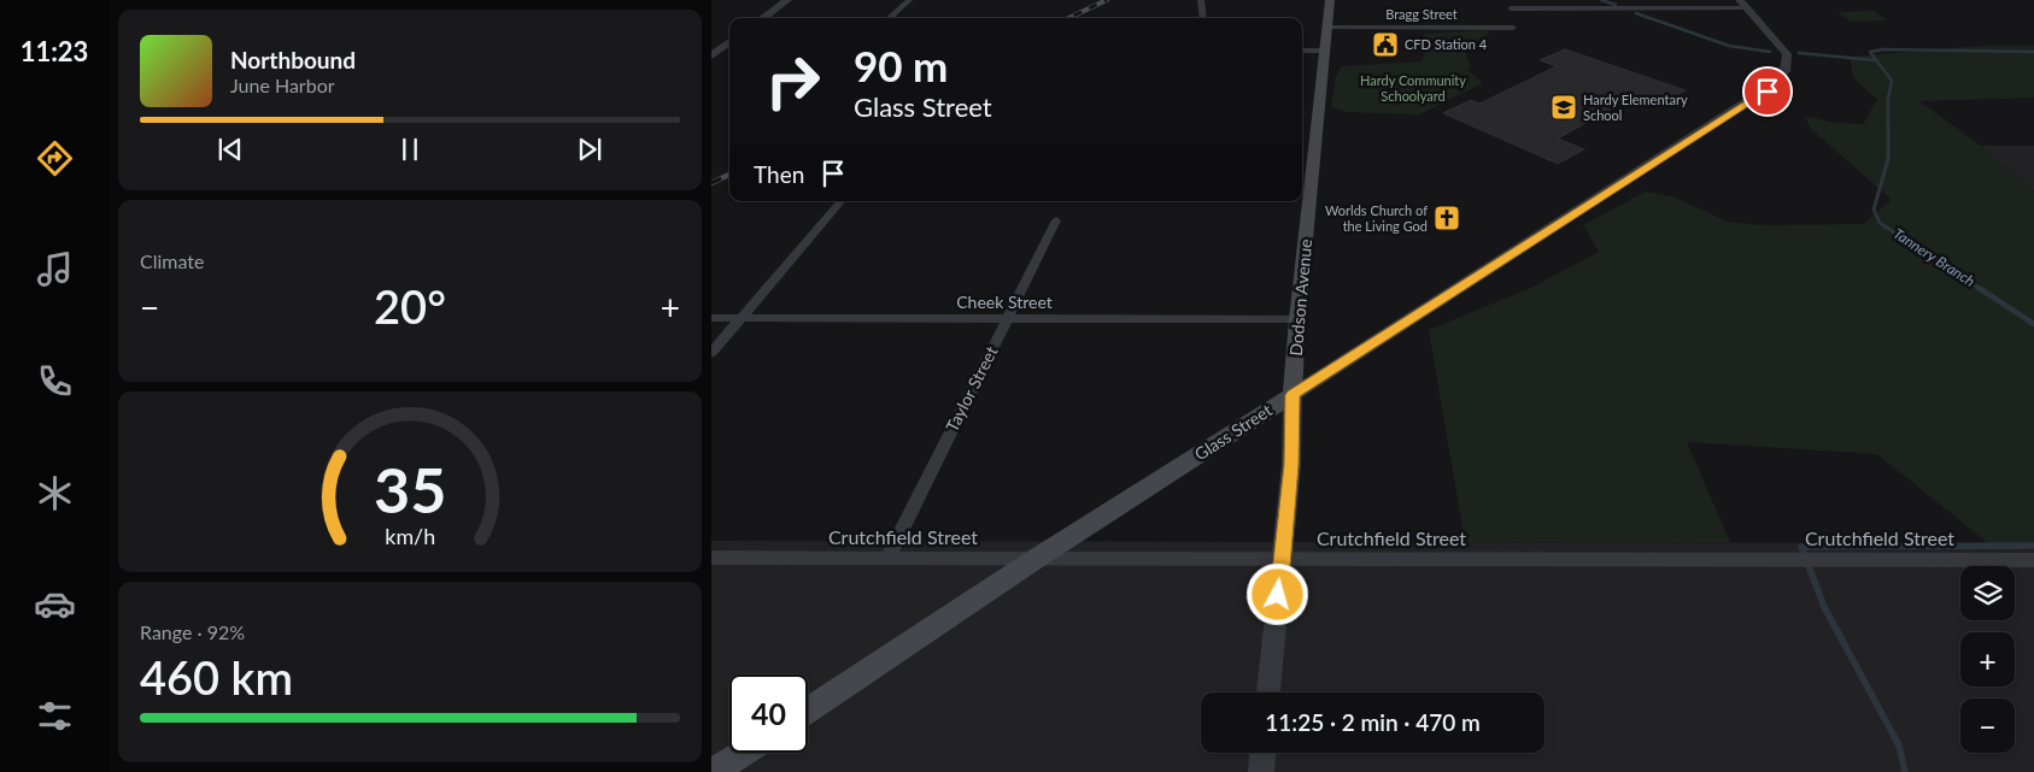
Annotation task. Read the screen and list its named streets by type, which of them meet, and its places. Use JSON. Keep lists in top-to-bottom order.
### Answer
{
  "streets": {
    "main road": ["Dodson Avenue", "Glass Street"],
    "street": [
      "Bragg Street",
      "Cheek Street",
      "Taylor Street",
      "Crutchfield Street"
    ]
  },
  "crossings": [
    ["Bragg Street", "Dodson Avenue"],
    ["Dodson Avenue", "Cheek Street"],
    ["Dodson Avenue", "Glass Street"],
    ["Dodson Avenue", "Crutchfield Street"],
    ["Cheek Street", "Taylor Street"],
    ["Taylor Street", "Crutchfield Street"],
    ["Glass Street", "Crutchfield Street"]
  ],
  "water": ["Tannery Branch"],
  "parks": ["Hardy Community Schoolyard"],
  "places": {
    "public building": ["CFD Station 4"],
    "school or university": ["Hardy Elementary School"],
    "church": ["Worlds Church of the Living God"]
  },
  "page": {
    "tabs": "11:23",
    "turn": ["90 m", "Glass Street"],
    "song": ["Northbound", "June Harbor"],
    "then": "Then",
    "tile": [
      "Climate",
      ["Range · 92%", "460 km"]
    ],
    "heat": ["−", "20°", "+"],
    "map_buttons": ["+", "−"],
    "limit": "40",
    "trip": "11:25 · 2 min · 470 m",
    "gauge": ["35", "km/h"]
  }
}
